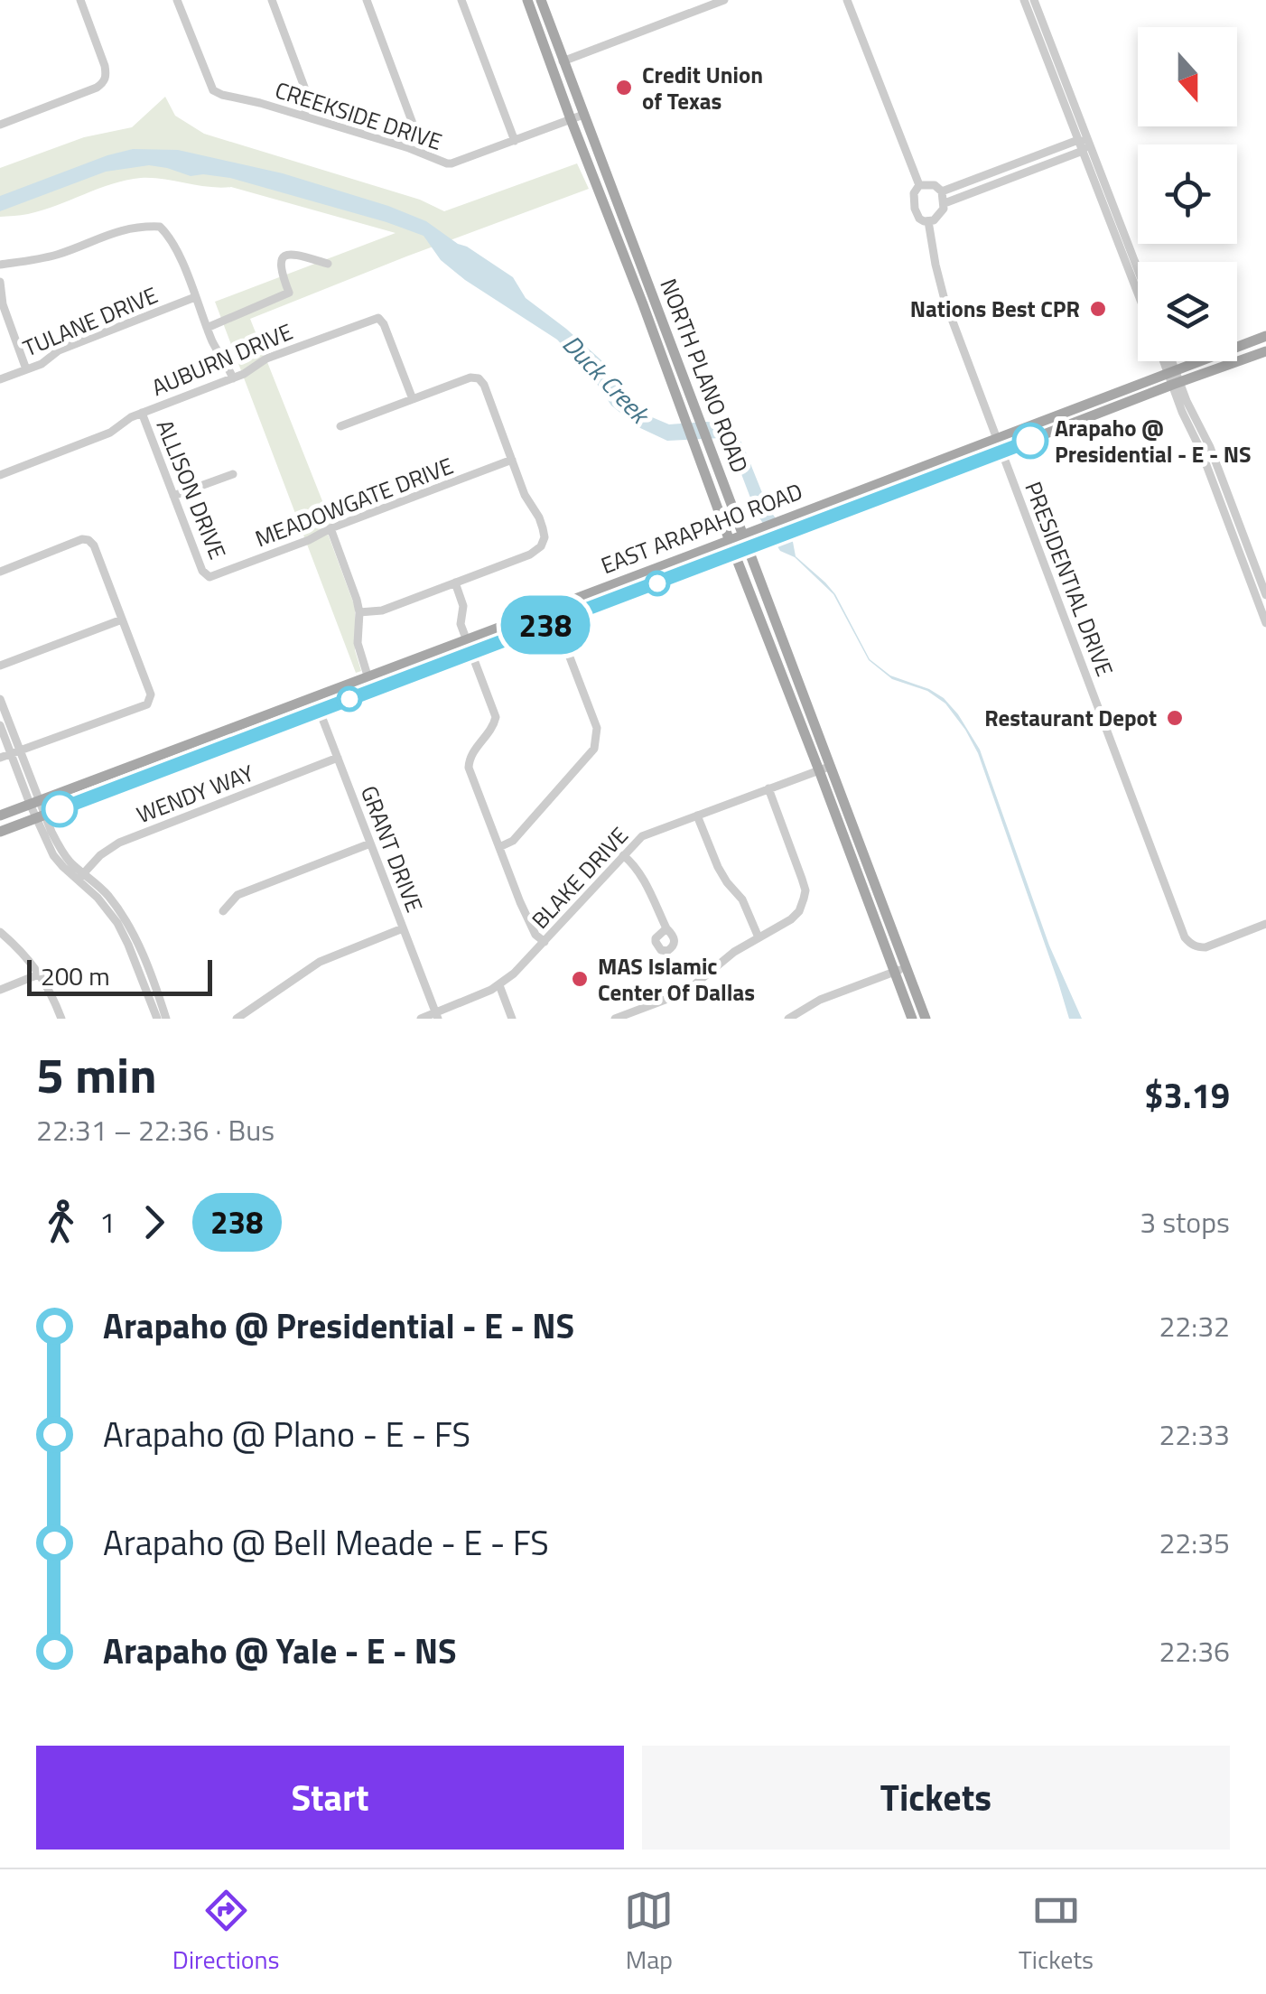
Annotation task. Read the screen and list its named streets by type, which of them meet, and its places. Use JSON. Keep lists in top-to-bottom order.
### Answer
{
  "streets": {
    "main road": ["NORTH PLANO ROAD", "EAST ARAPAHO ROAD"],
    "street": [
      "CREEKSIDE DRIVE",
      "TULANE DRIVE",
      "AUBURN DRIVE",
      "ALLISON DRIVE",
      "MEADOWGATE DRIVE",
      "PRESIDENTIAL DRIVE",
      "WENDY WAY",
      "GRANT DRIVE",
      "BLAKE DRIVE"
    ]
  },
  "crossings": [
    ["CREEKSIDE DRIVE", "NORTH PLANO ROAD"],
    ["AUBURN DRIVE", "ALLISON DRIVE"],
    ["NORTH PLANO ROAD", "EAST ARAPAHO ROAD"],
    ["NORTH PLANO ROAD", "BLAKE DRIVE"],
    ["ALLISON DRIVE", "MEADOWGATE DRIVE"],
    ["EAST ARAPAHO ROAD", "PRESIDENTIAL DRIVE"],
    ["EAST ARAPAHO ROAD", "GRANT DRIVE"],
    ["WENDY WAY", "GRANT DRIVE"],
    ["GRANT DRIVE", "BLAKE DRIVE"]
  ],
  "water": ["Duck Creek"],
  "places": [
    "Credit Union of Texas",
    "Nations Best CPR",
    "Arapaho @ Presidential - E - NS",
    "Restaurant Depot",
    "MAS Islamic Center Of Dallas"
  ],
  "lines": ["bus line 238"],
  "scale_bar": "200 m",
  "north": "bottom",
  "page": {
    "on_map": "238",
    "scale": "200 m",
    "heading": ["5 min", "22:31 – 22:36 · Bus", "$3.19"],
    "legs": ["1", "238", "3 stops"],
    "list": [
      {
        "name": "Arapaho @ Presidential - E - NS",
        "value": "22:32"
      },
      {
        "name": "Arapaho @ Plano - E - FS",
        "value": "22:33"
      },
      {
        "name": "Arapaho @ Bell Meade - E - FS",
        "value": "22:35"
      },
      {
        "name": "Arapaho @ Yale - E - NS",
        "value": "22:36"
      }
    ],
    "buttons": ["Start", "Tickets"],
    "tabs": ["Directions", "Map", "Tickets"]
  }
}
